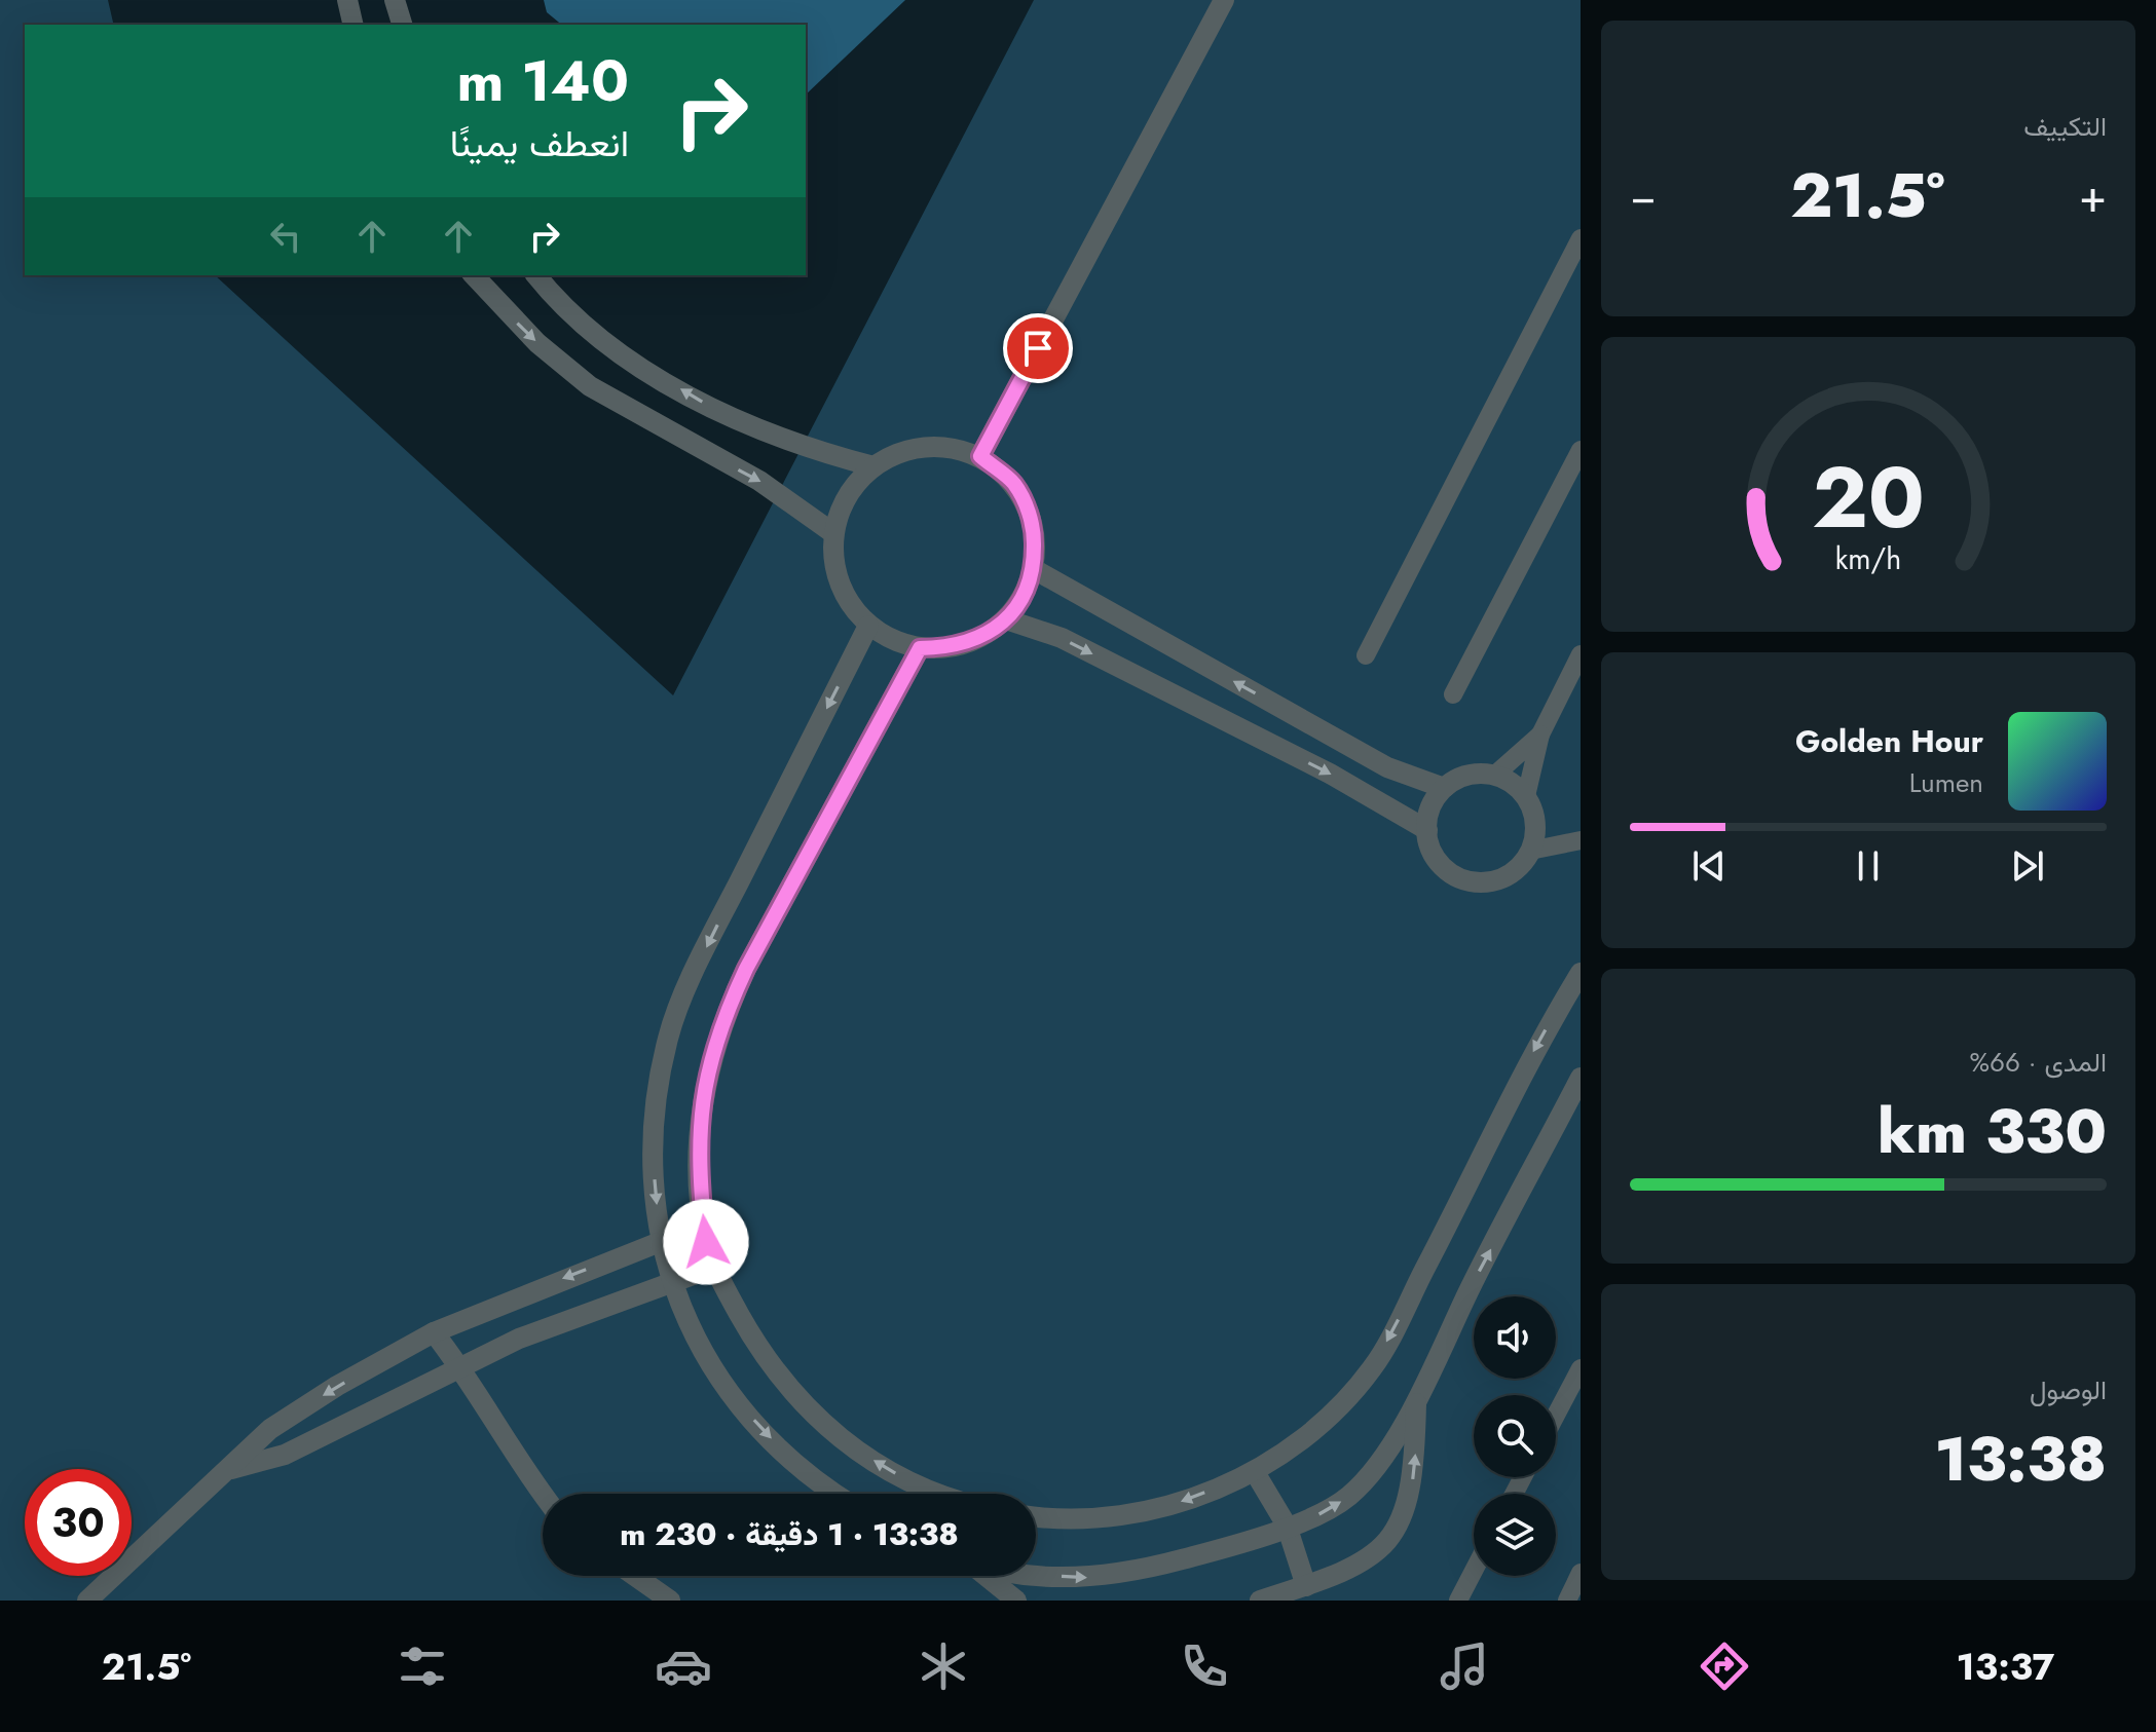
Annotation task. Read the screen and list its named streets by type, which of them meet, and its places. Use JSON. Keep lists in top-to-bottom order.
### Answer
{
  "page": {
    "tile": [
      "التكييف",
      ["المدى · 66%", "330 km"],
      ["الوصول", "13:38"]
    ],
    "turn": ["140 m", "انعطف يمينًا"],
    "heat": ["−", "21.5°", "+"],
    "song": ["Golden Hour", "Lumen"],
    "limit": "30",
    "trip": "13:38 · 1 دقيقة · 230 m",
    "tabs": ["13:37", "21.5°"],
    "gauge": ["20", "km/h"]
  }
}
